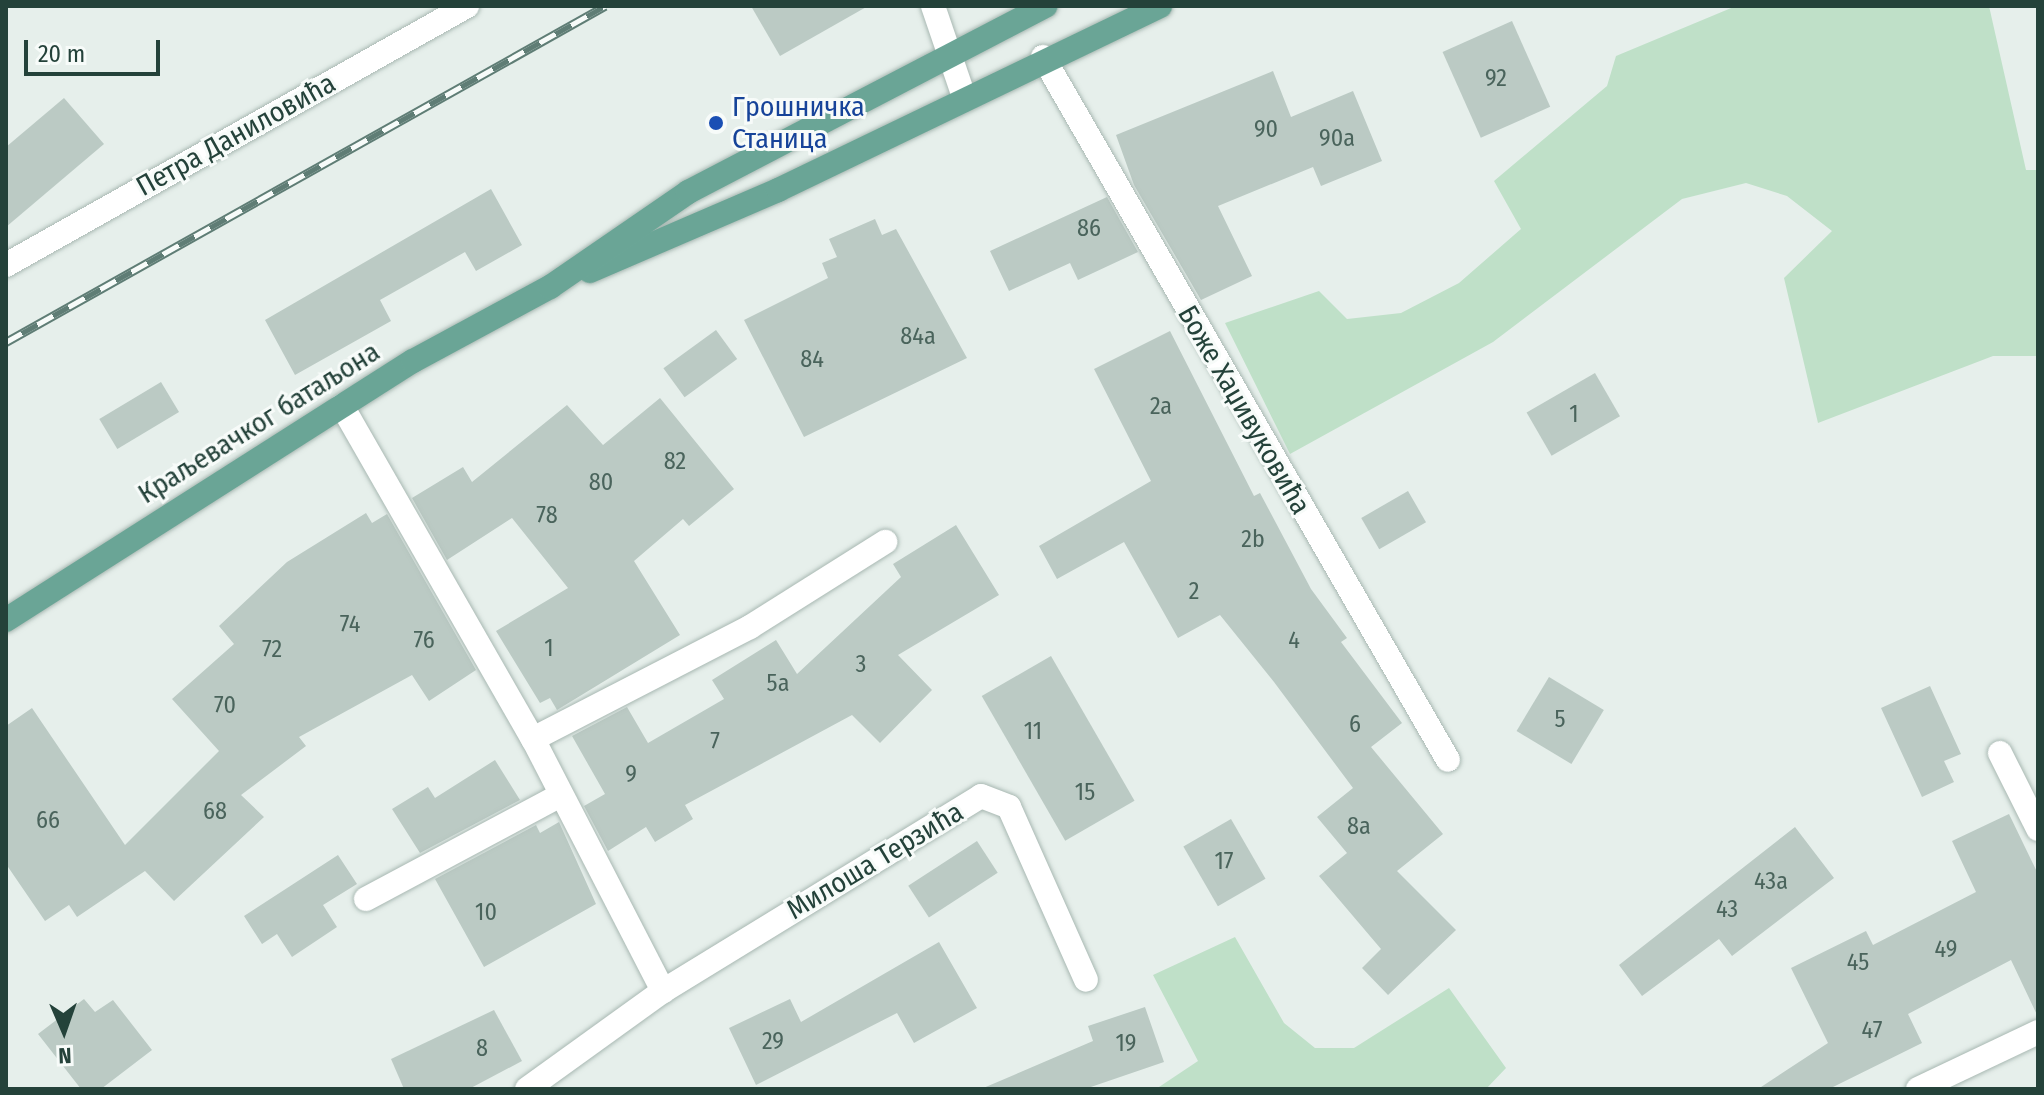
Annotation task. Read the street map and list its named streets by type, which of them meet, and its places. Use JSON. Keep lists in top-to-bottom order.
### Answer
{
  "streets": {
    "main road": ["Краљевачког батаљона"],
    "street": ["Петра Даниловића", "Боже Хаџивуковића", "Милоша Терзића"]
  },
  "crossings": [
    ["Боже Хаџивуковића", "Краљевачког батаљона"]
  ],
  "places": ["Грошничка Станица"],
  "house_numbers": [
    "92",
    "90",
    "90a",
    "86",
    "84a",
    "84",
    "2a",
    "1",
    "82",
    "80",
    "78",
    "2b",
    "2",
    "74",
    "76",
    "4",
    "1",
    "72",
    "3",
    "5a",
    "70",
    "5",
    "6",
    "11",
    "7",
    "9",
    "15",
    "68",
    "66",
    "8a",
    "17",
    "43a",
    "43",
    "10",
    "49",
    "45",
    "47",
    "29",
    "19",
    "8"
  ],
  "scale_bar": "20 m",
  "north": "bottom"
}
